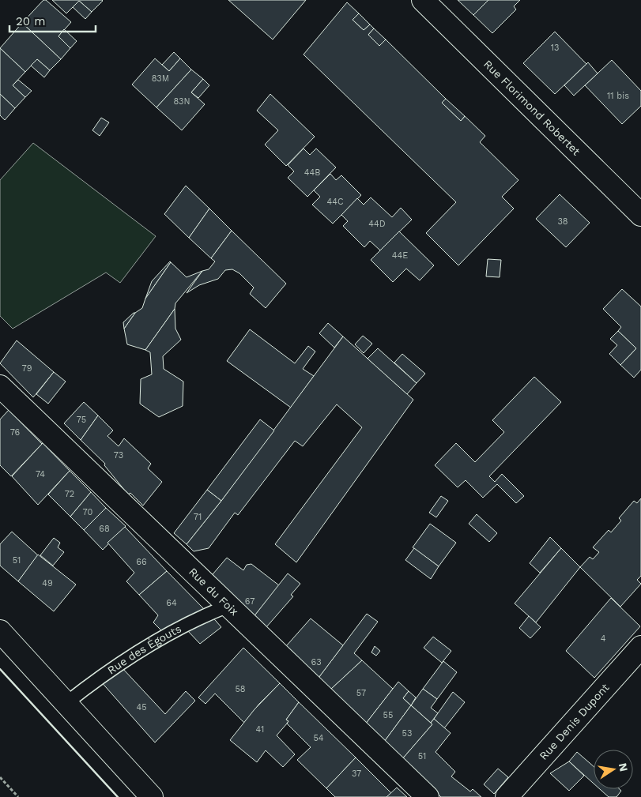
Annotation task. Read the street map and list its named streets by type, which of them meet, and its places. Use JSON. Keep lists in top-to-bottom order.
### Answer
{
  "streets": {
    "street": ["Rue Florimond Robertet", "Rue du Foix", "Rue Denis Dupont"],
    "lane": ["Rue des Égouts"]
  },
  "crossings": [
    ["Rue du Foix", "Rue des Égouts"]
  ],
  "house_numbers": [
    "13",
    "83M",
    "11 bis",
    "83N",
    "44B",
    "44C",
    "38",
    "44D",
    "44E",
    "79",
    "75",
    "76",
    "73",
    "74",
    "72",
    "70",
    "71",
    "68",
    "51",
    "66",
    "49",
    "67",
    "64",
    "4",
    "63",
    "58",
    "57",
    "45",
    "55",
    "41",
    "53",
    "54",
    "51",
    "37"
  ],
  "scale_bar": "20 m",
  "north": "right"
}
